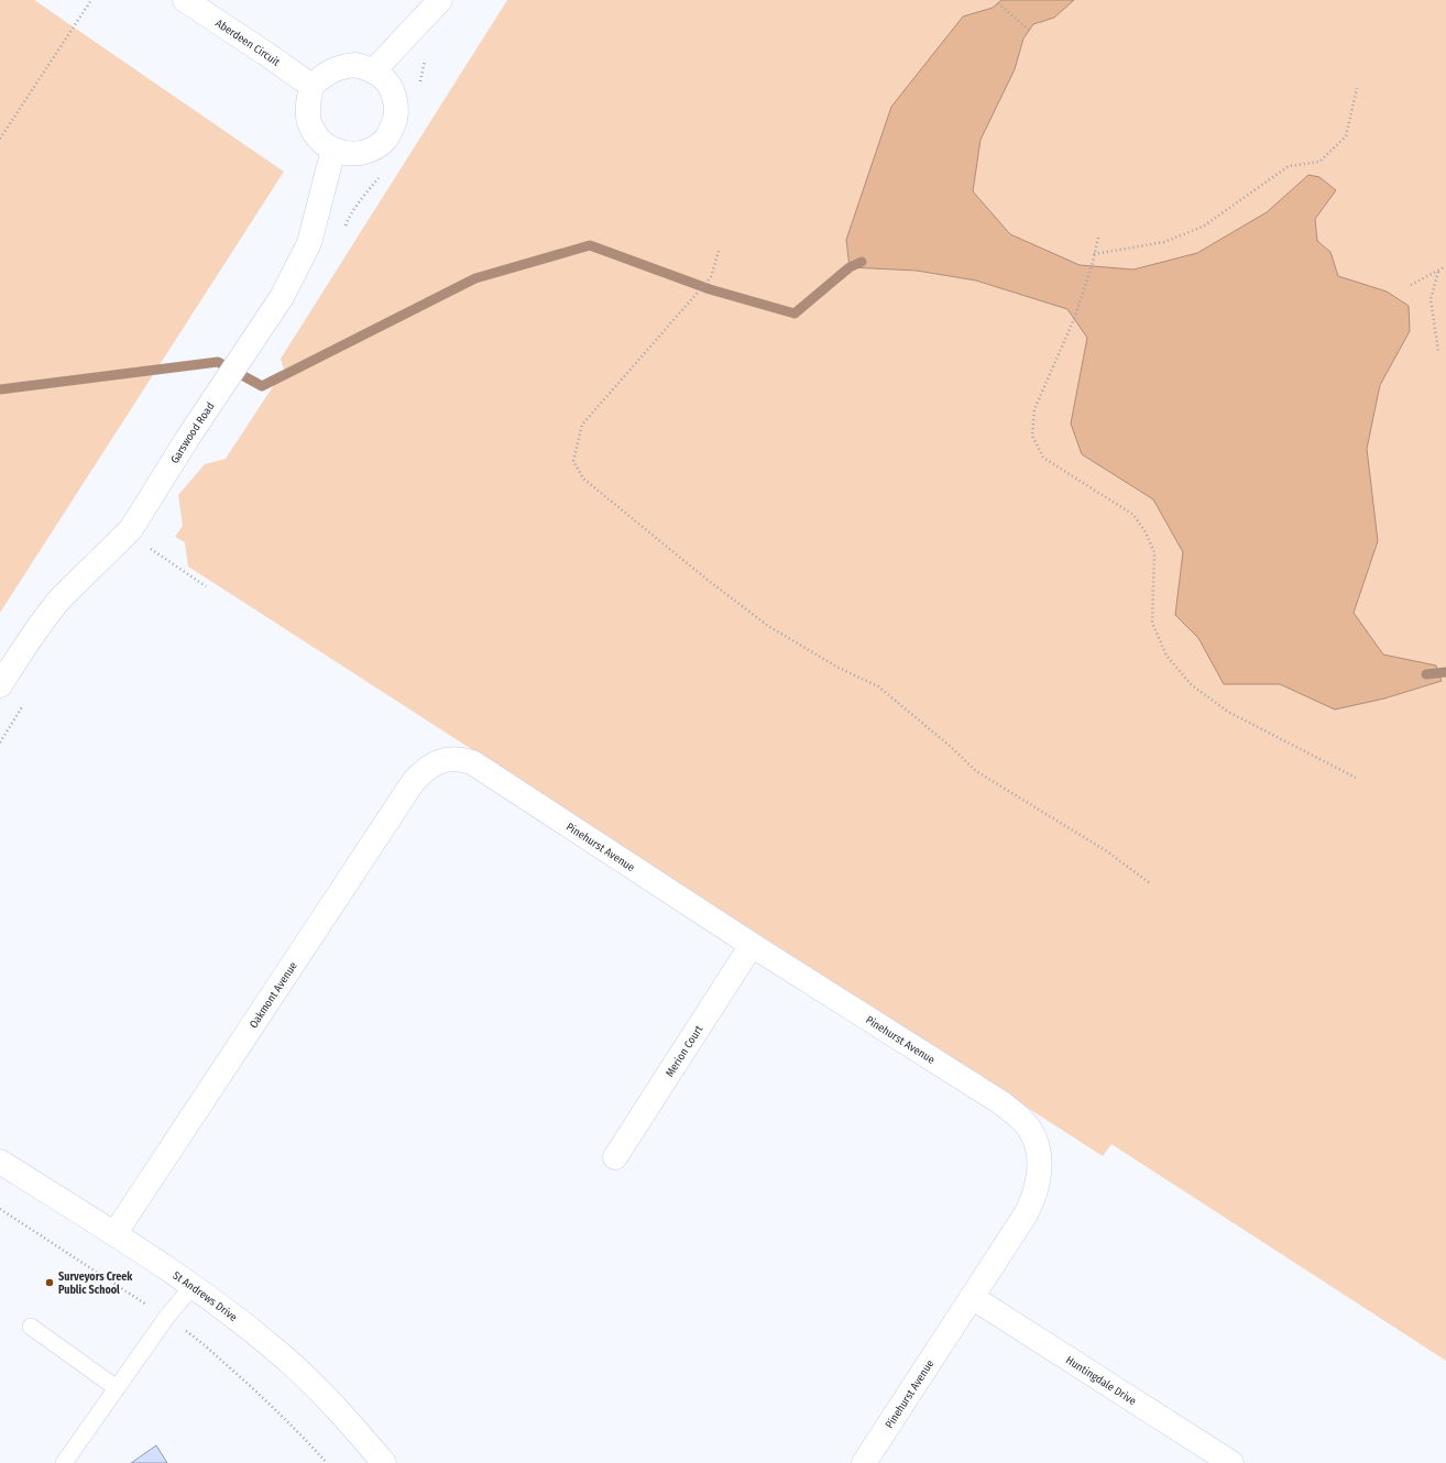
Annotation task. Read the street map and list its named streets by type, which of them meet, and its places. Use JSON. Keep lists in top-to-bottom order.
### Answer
{
  "streets": {
    "street": [
      "Aberdeen Circuit",
      "Garswood Road",
      "Pinehurst Avenue",
      "Oakmont Avenue",
      "Merion Court",
      "St Andrews Drive",
      "Huntingdale Drive"
    ]
  },
  "crossings": [
    ["Aberdeen Circuit", "Garswood Road"],
    ["Pinehurst Avenue", "Oakmont Avenue"],
    ["Pinehurst Avenue", "Merion Court"],
    ["Pinehurst Avenue", "Huntingdale Drive"],
    ["Oakmont Avenue", "St Andrews Drive"]
  ],
  "places": ["Surveyors Creek Public School"]
}
